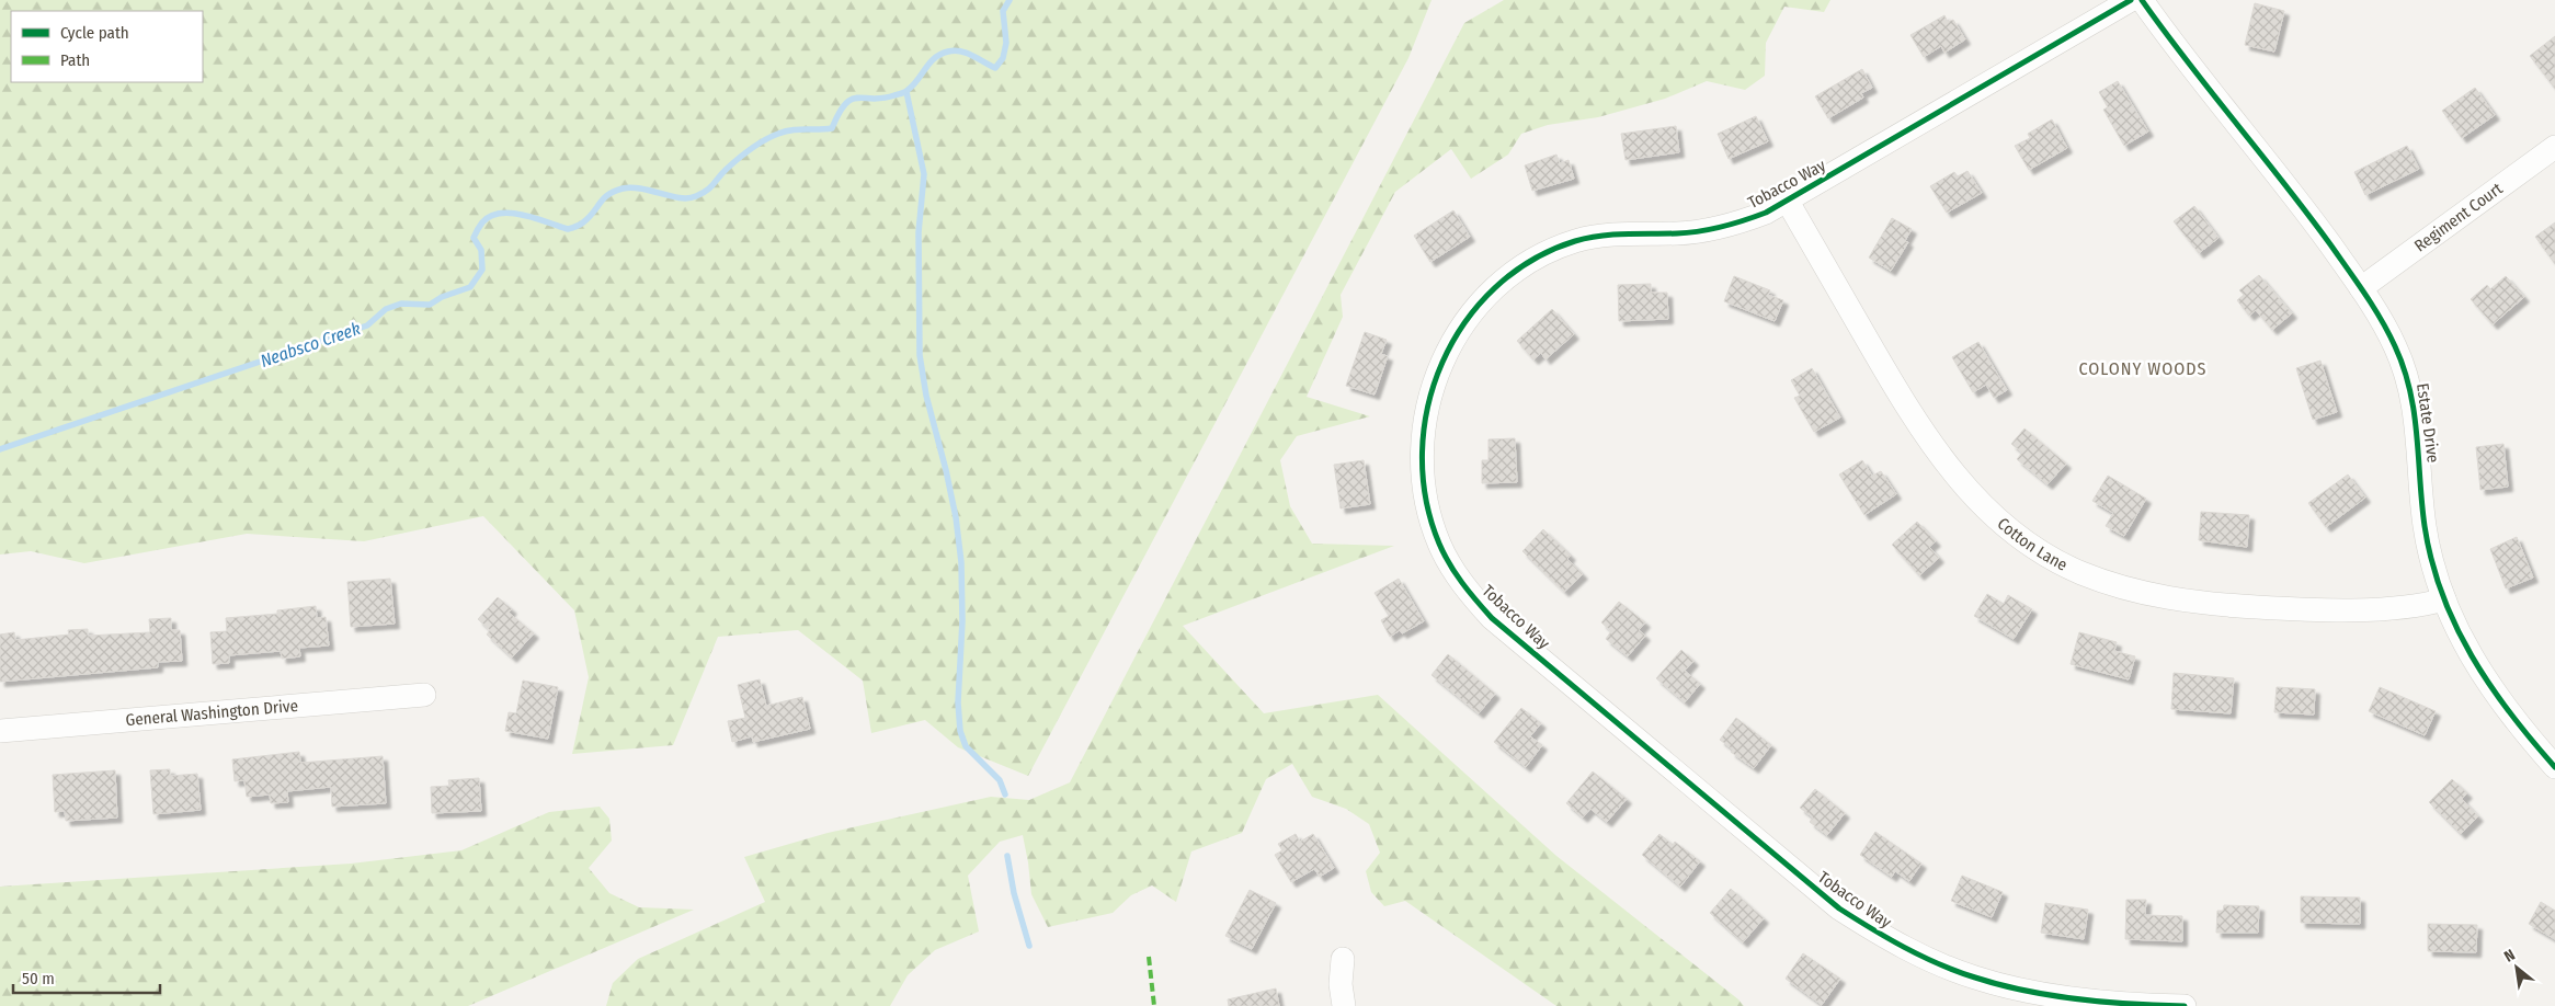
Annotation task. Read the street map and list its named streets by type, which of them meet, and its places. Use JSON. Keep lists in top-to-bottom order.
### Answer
{
  "streets": {
    "street": [
      "Tobacco Way",
      "Regiment Court",
      "Estate Drive",
      "Cotton Lane",
      "General Washington Drive"
    ]
  },
  "crossings": [
    ["Tobacco Way", "Cotton Lane"],
    ["Regiment Court", "Estate Drive"],
    ["Estate Drive", "Cotton Lane"]
  ],
  "districts": ["COLONY WOODS"],
  "water": ["Neabsco Creek"],
  "legend": ["Cycle path", "Path"],
  "scale_bar": "50 m",
  "north": "top left"
}
